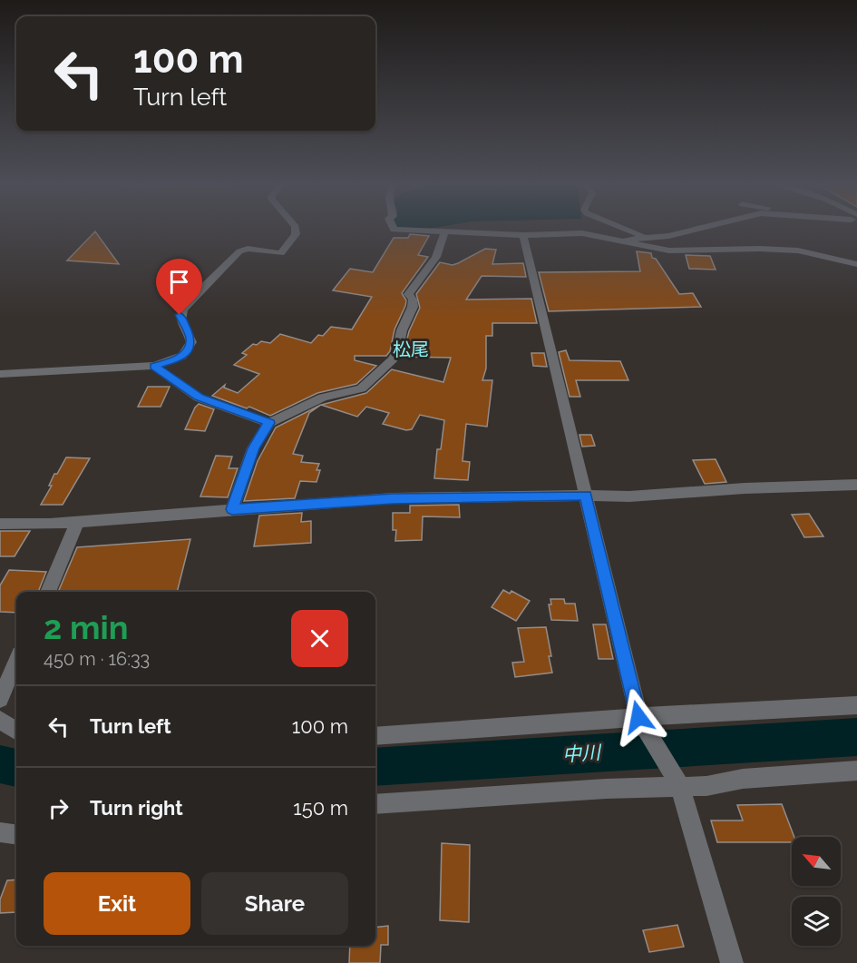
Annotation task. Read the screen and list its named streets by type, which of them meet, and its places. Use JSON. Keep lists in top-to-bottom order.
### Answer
{
  "districts": ["松尾"],
  "water": ["中川"],
  "north": "top left",
  "page": {
    "turn": ["100 m", "Turn left"],
    "heading": ["2 min", "450 m · 16:33"],
    "list": [
      {
        "name": "Turn left",
        "value": "100 m"
      },
      {
        "name": "Turn right",
        "value": "150 m"
      }
    ],
    "buttons": ["Exit", "Share"]
  }
}
